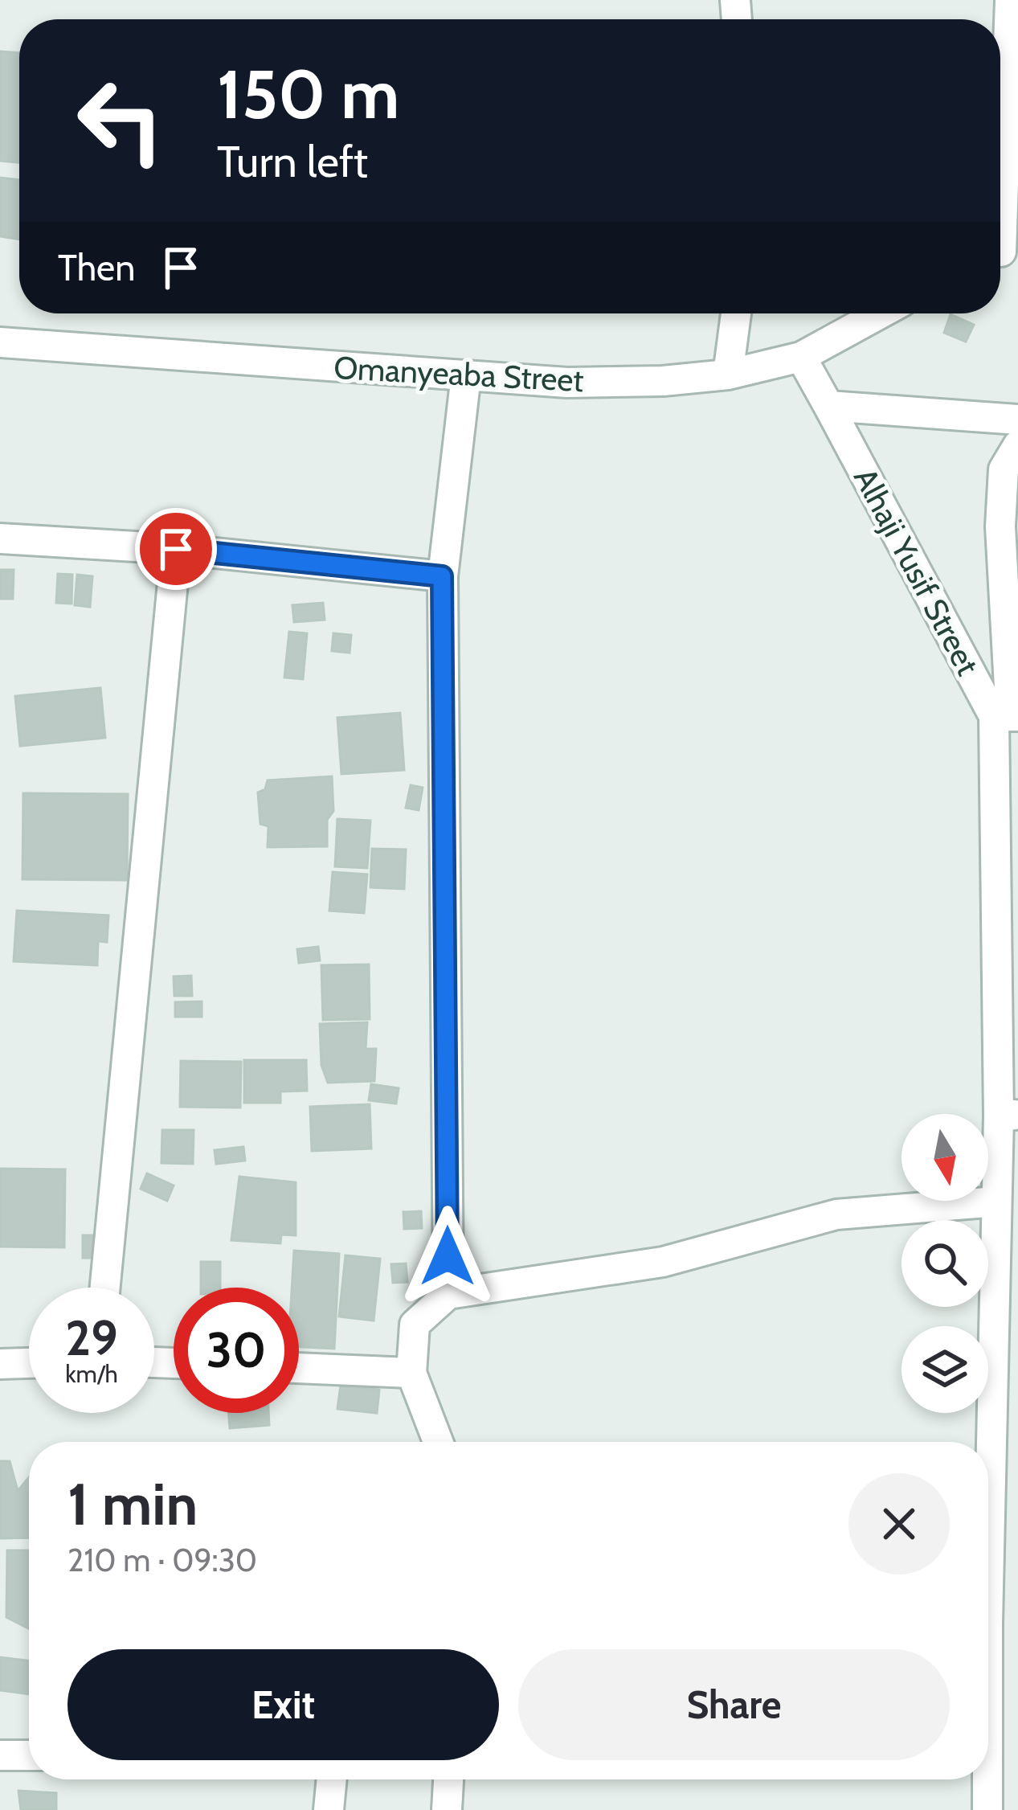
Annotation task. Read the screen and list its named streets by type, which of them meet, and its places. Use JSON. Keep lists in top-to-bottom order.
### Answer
{
  "streets": {
    "street": ["Omanyeaba Street", "Alhaji Yusif Street"]
  },
  "crossings": [
    ["Omanyeaba Street", "Alhaji Yusif Street"]
  ],
  "north": "bottom",
  "page": {
    "turn": ["150 m", "Turn left"],
    "then": "Then",
    "speed": "29 km/h",
    "limit": "30",
    "heading": ["1 min", "210 m · 09:30"],
    "buttons": ["Exit", "Share"]
  }
}
